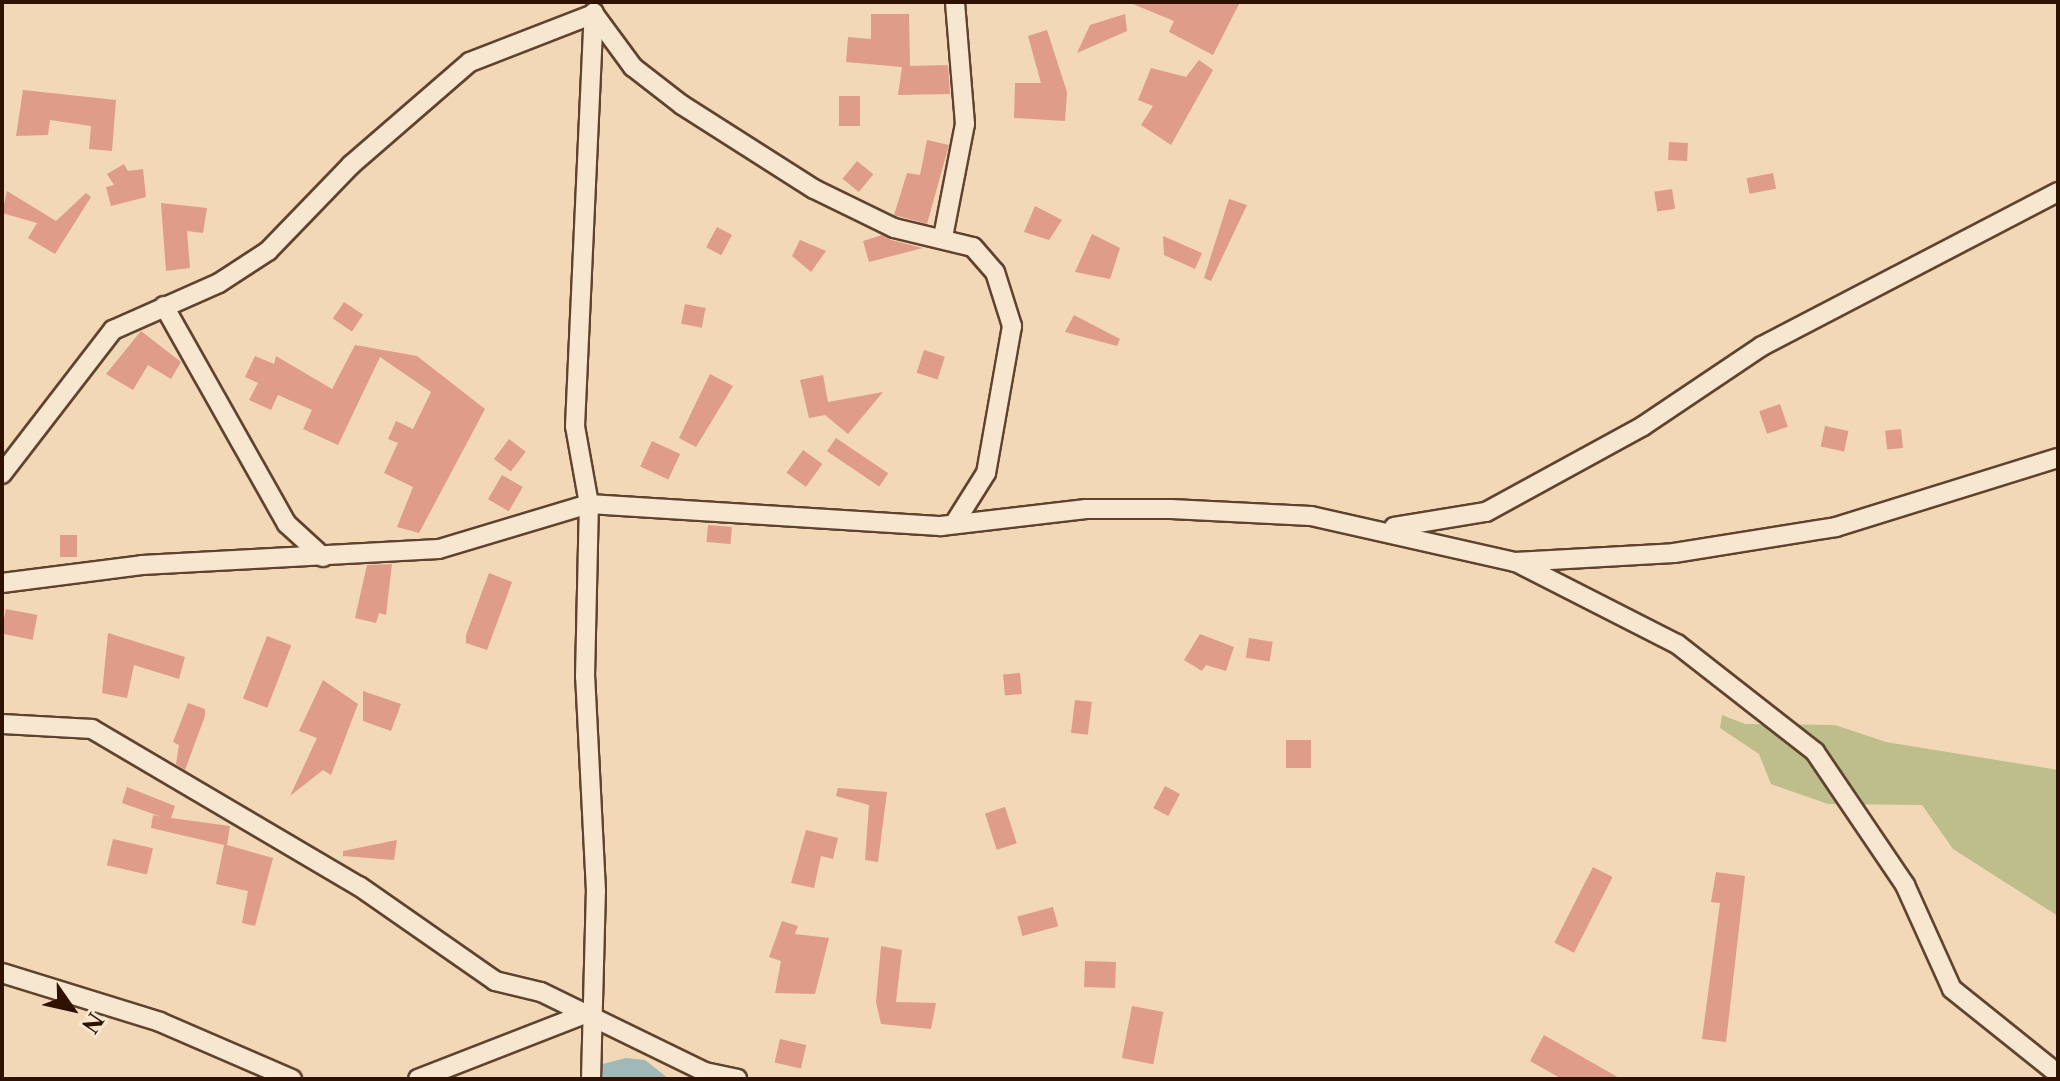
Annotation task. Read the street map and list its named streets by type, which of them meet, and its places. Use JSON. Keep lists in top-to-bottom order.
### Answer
{
  "north": "bottom right"
}
